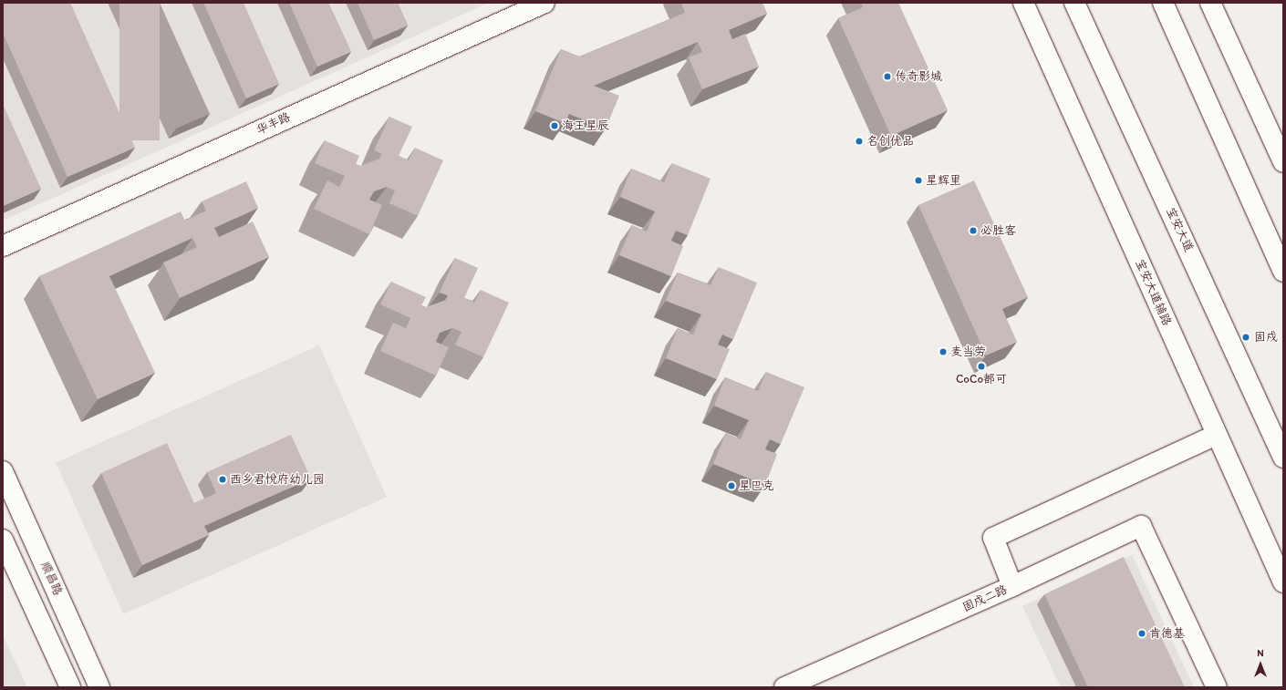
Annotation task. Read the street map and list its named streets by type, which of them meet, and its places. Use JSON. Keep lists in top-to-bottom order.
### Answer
{
  "streets": {
    "street": [
      "华丰路",
      "宝安大道",
      "宝安大道辅路",
      "顺昌路",
      "固戍二路"
    ]
  },
  "crossings": [
    ["宝安大道辅路", "固戍二路"]
  ],
  "places": [
    "传奇影城",
    "海王星辰",
    "名创优品",
    "星辉里",
    "必胜客",
    "固戍",
    "麦当劳",
    "CoCo都可",
    "西乡君悦府幼儿园",
    "星巴克",
    "肯德基"
  ],
  "north": "top"
}
